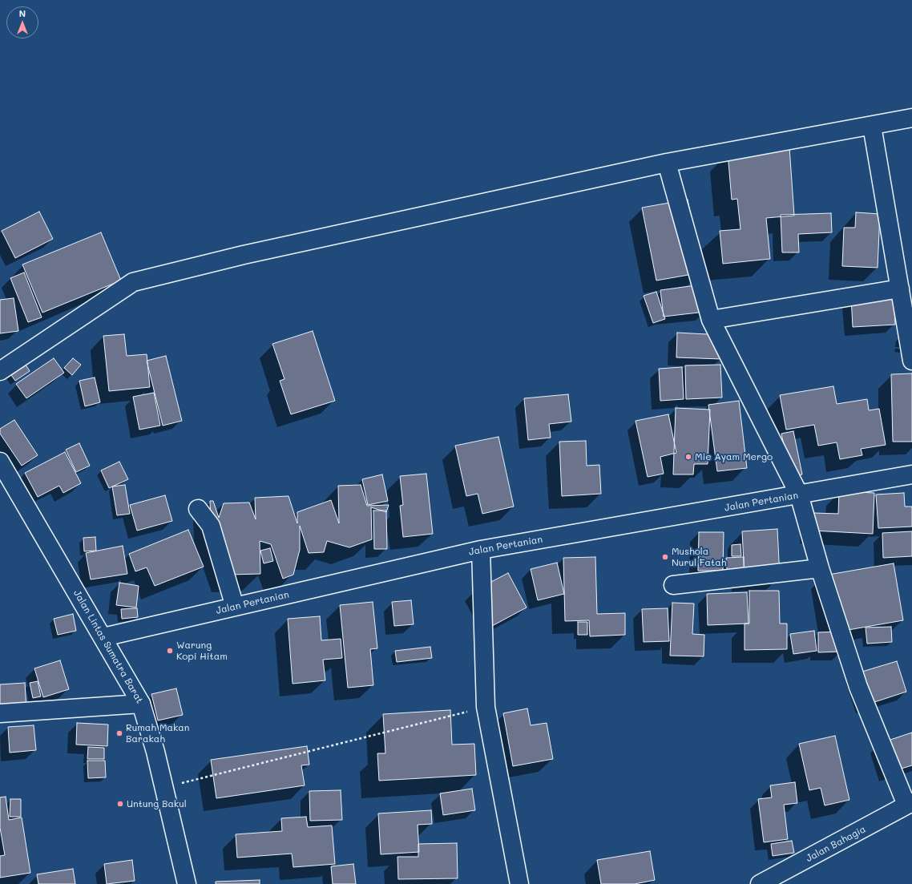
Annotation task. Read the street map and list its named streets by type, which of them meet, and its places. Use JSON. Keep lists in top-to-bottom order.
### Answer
{
  "streets": {
    "main road": ["Jalan Pertanian", "Jalan Lintas Sumatra Barat", "Jalan Bahagia"]
  },
  "crossings": [
    ["Jalan Pertanian", "Jalan Lintas Sumatra Barat"]
  ],
  "places": [
    "Mie Ayam Mergo",
    "Mushola Nurul Fatah",
    "Warung Kopi Hitam",
    "Rumah Makan Barakah",
    "Untung Bakul"
  ],
  "north": "top"
}
